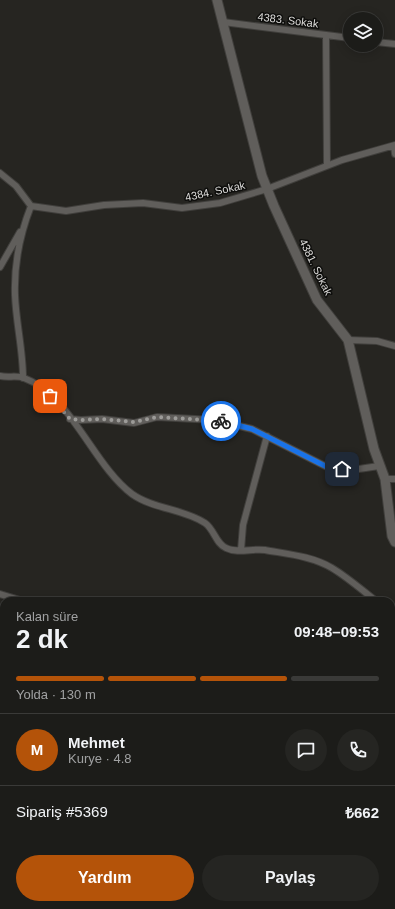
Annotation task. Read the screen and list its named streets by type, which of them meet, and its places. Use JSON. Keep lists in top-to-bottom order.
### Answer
{
  "streets": {
    "street": ["4383. Sokak", "4384. Sokak", "4381. Sokak"]
  },
  "crossings": [
    ["4383. Sokak", "4381. Sokak"],
    ["4384. Sokak", "4381. Sokak"]
  ],
  "page": {
    "heading": ["2 dk", "Kalan süre", "09:48–09:53"],
    "panel": [
      "Mehmet",
      "Kurye · 4.8",
      "Sipariş #5369",
      "₺662"
    ],
    "bar": "Yolda · 130 m",
    "round": "M",
    "buttons": ["Yardım", "Paylaş"]
  }
}
